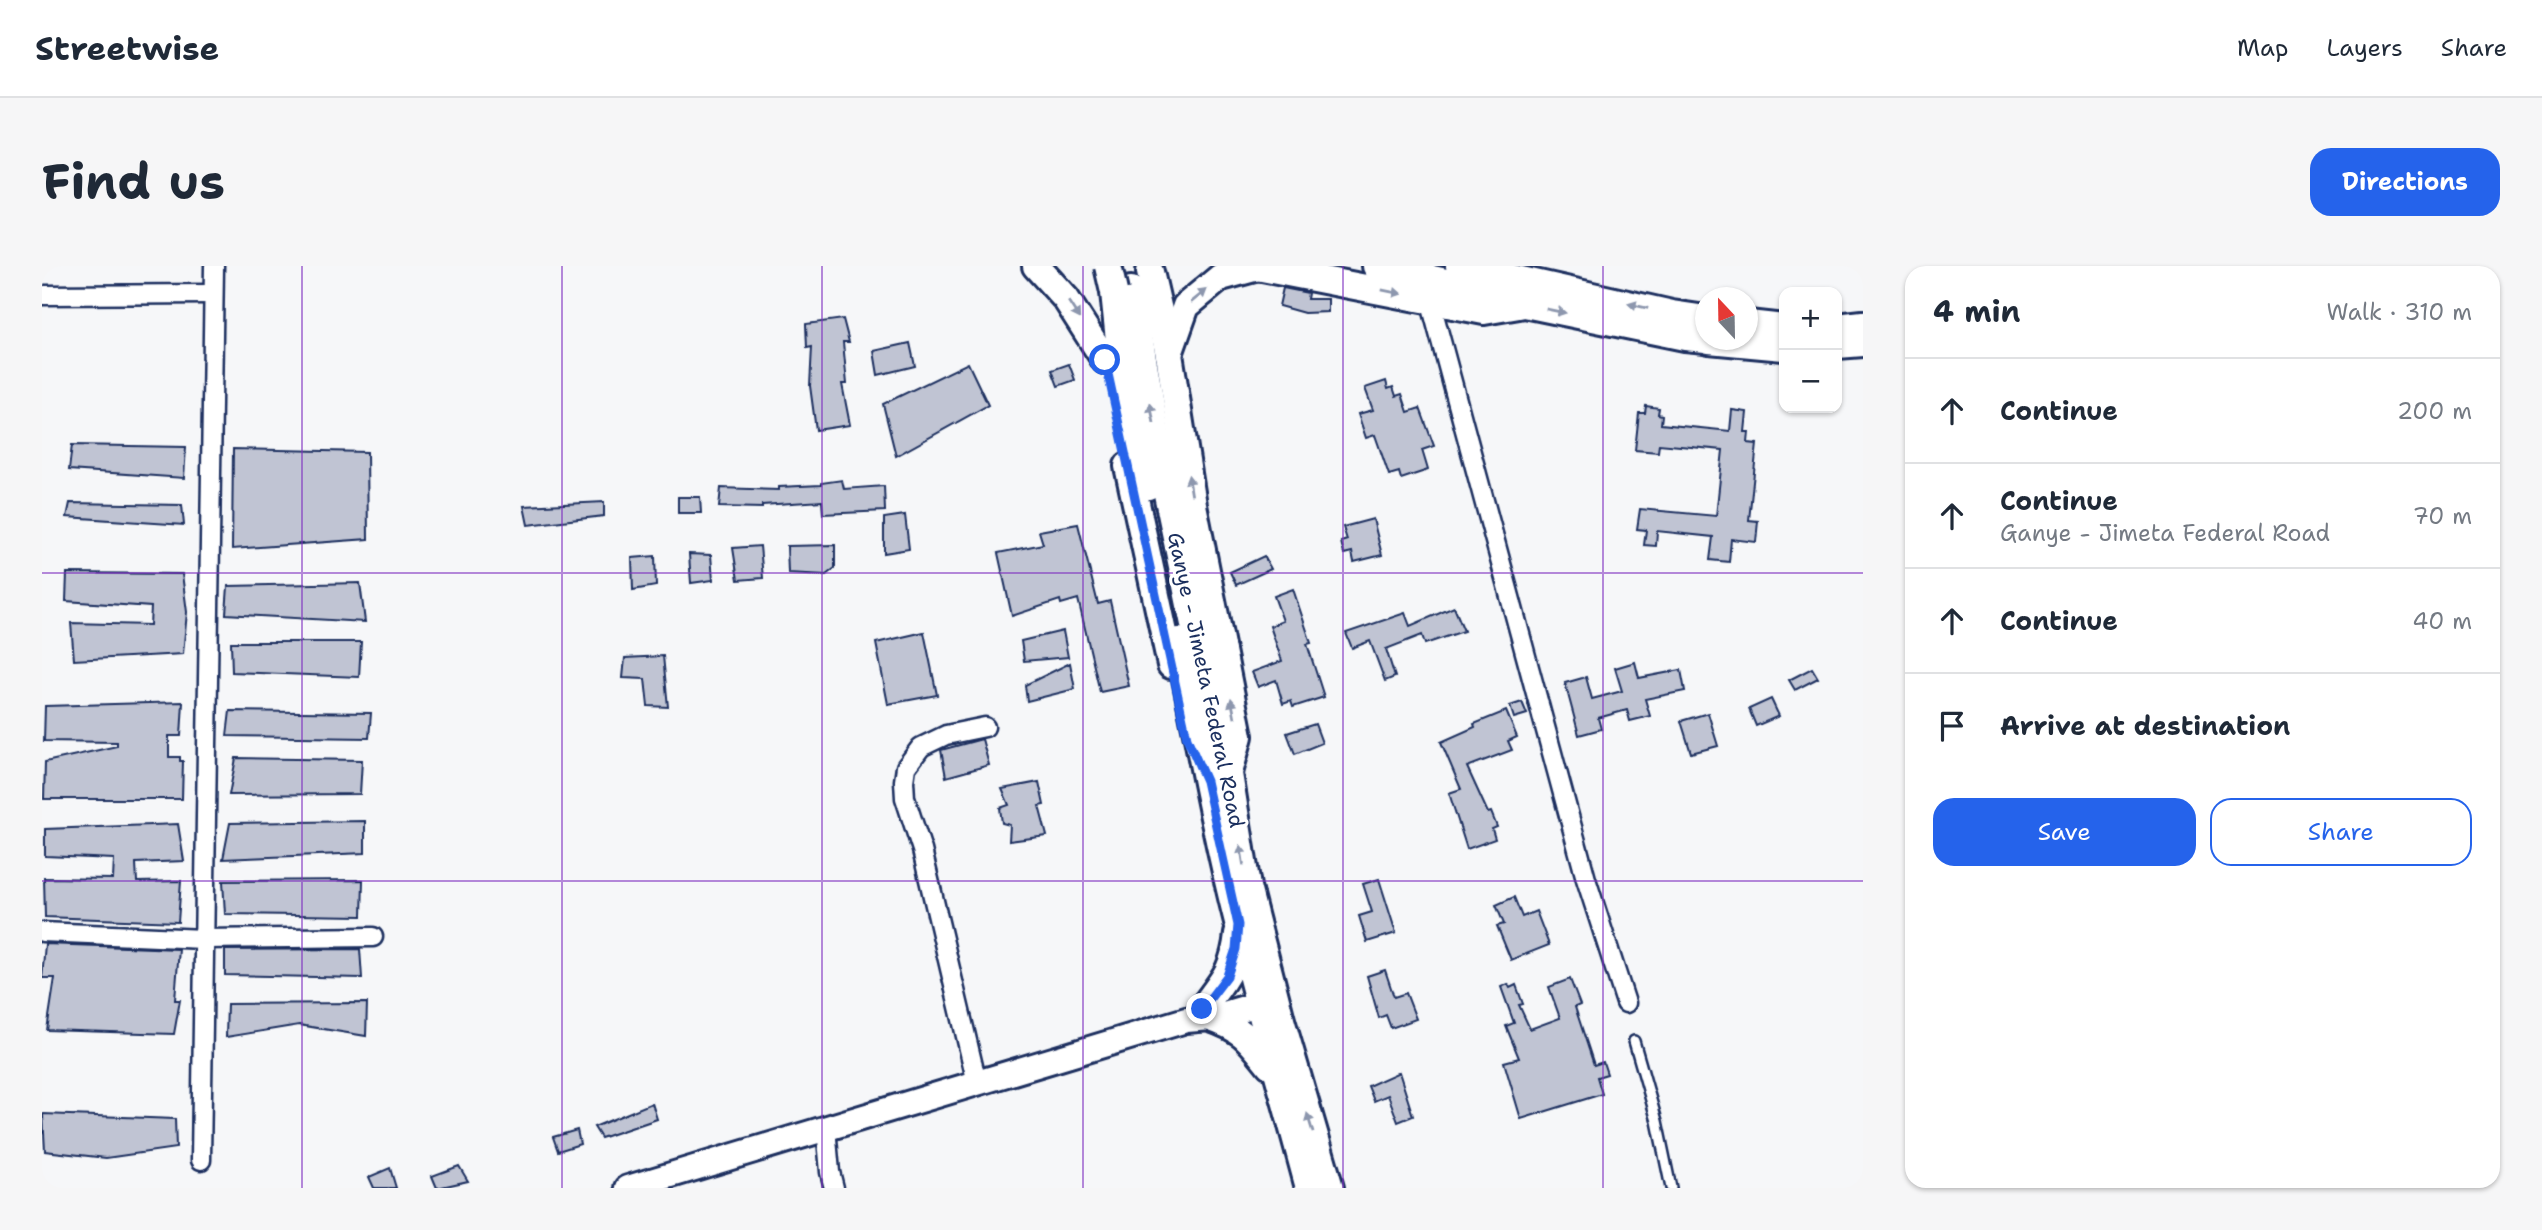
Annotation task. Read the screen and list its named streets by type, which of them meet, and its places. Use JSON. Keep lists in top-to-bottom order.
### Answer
{
  "streets": {
    "main road": ["Ganye - Jimeta Federal Road"]
  },
  "north": "top",
  "page": {
    "header": "Streetwise",
    "nav": ["Map", "Layers", "Share"],
    "buttons": [
      "Directions",
      ["Save", "Share"]
    ],
    "title": "Find us",
    "heading": ["4 min", "Walk · 310 m"],
    "map_buttons": ["+", "−"],
    "list": [
      ["Continue", "200 m"],
      ["Continue", "Ganye - Jimeta Federal Road", "70 m"],
      ["Continue", "40 m"],
      "Arrive at destination"
    ]
  }
}
